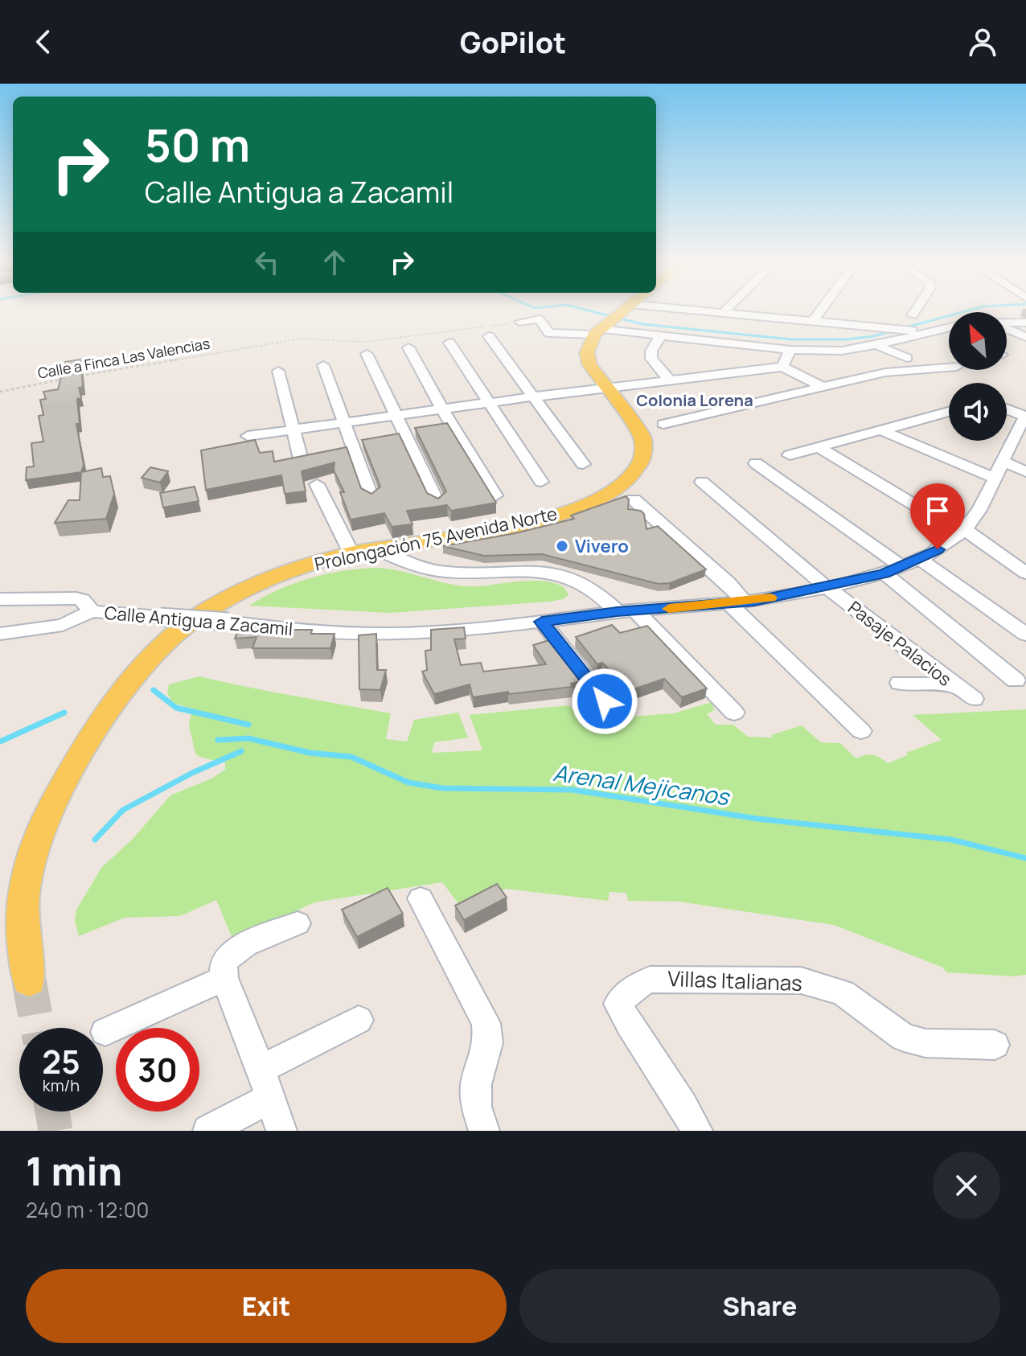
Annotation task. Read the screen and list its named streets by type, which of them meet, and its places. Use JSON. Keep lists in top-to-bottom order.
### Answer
{
  "streets": {
    "main road": ["Prolongación 75 Avenida Norte"],
    "street": ["Calle Antigua a Zacamil", "Pasaje Palacios", "Villas Italianas"],
    "path": ["Calle a Finca Las Valencias"]
  },
  "crossings": [
    ["Calle Antigua a Zacamil", "Pasaje Palacios"]
  ],
  "districts": ["Colonia Lorena"],
  "water": ["Arenal Mejicanos"],
  "places": ["Vivero"],
  "north": "top left",
  "page": {
    "header": "GoPilot",
    "turn": ["50 m", "Calle Antigua a Zacamil"],
    "speed": "25 km/h",
    "limit": "30",
    "heading": ["1 min", "240 m · 12:00"],
    "buttons": ["Exit", "Share"]
  }
}
